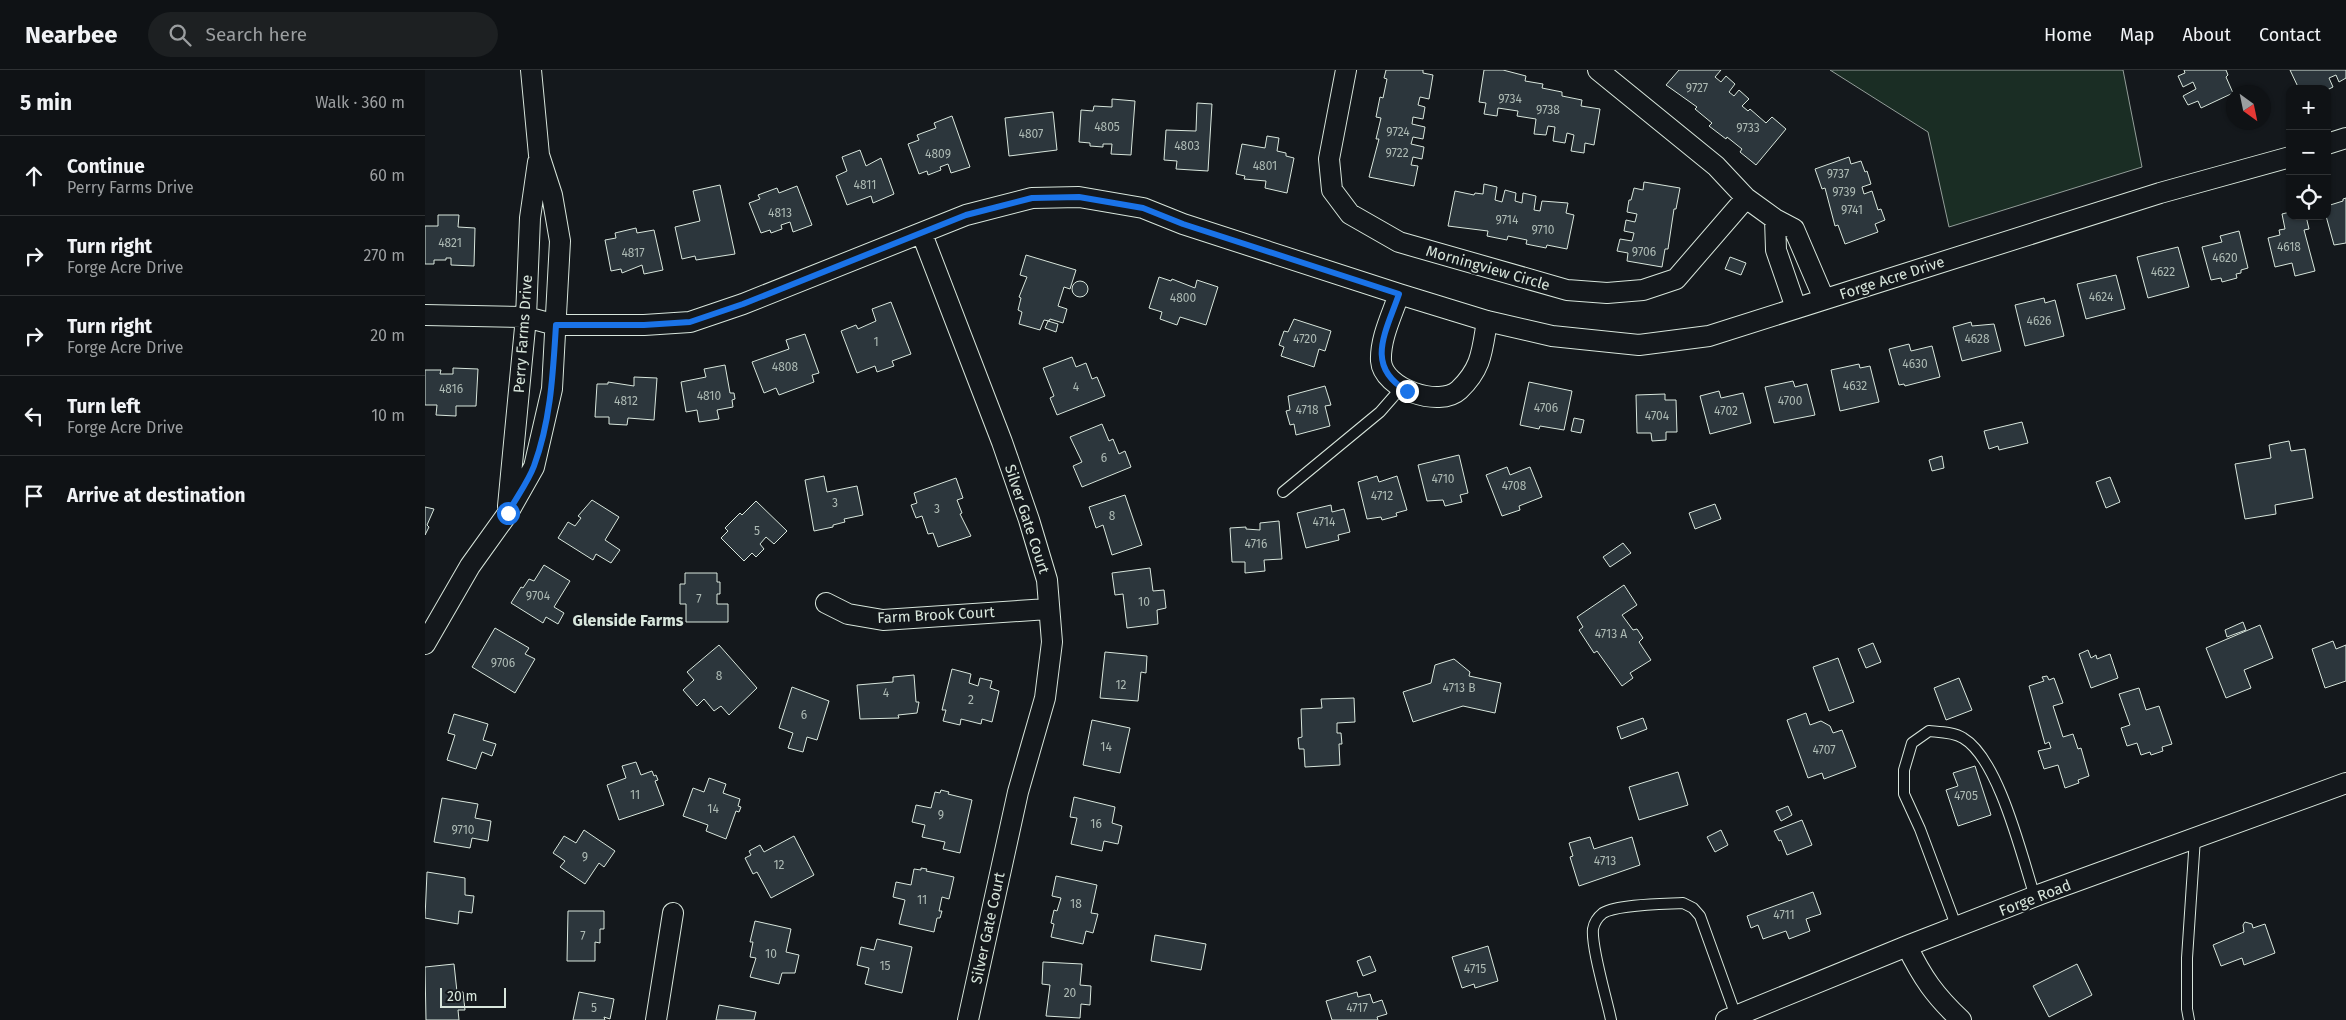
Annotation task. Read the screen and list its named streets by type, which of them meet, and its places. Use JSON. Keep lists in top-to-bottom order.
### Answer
{
  "streets": {
    "street": [
      "Morningview Circle",
      "Forge Acre Drive",
      "Perry Farms Drive",
      "Silver Gate Court",
      "Farm Brook Court",
      "Forge Road"
    ]
  },
  "crossings": [
    ["Forge Acre Drive", "Perry Farms Drive"],
    ["Forge Acre Drive", "Silver Gate Court"],
    ["Silver Gate Court", "Farm Brook Court"]
  ],
  "districts": ["Glenside Farms"],
  "house_numbers": [
    "9727",
    "9734",
    "9738",
    "4805",
    "9733",
    "9724",
    "4807",
    "4803",
    "9722",
    "4809",
    "4801",
    "9737",
    "4811",
    "9739",
    "9741",
    "4813",
    "9714",
    "9710",
    "4821",
    "4618",
    "9706",
    "4817",
    "4620",
    "4622",
    "4624",
    "4800",
    "4626",
    "4720",
    "4628",
    "1",
    "4630",
    "4808",
    "4632",
    "4",
    "4816",
    "4810",
    "4812",
    "4700",
    "4706",
    "4718",
    "4702",
    "4704",
    "6",
    "4710",
    "4708",
    "4712",
    "3",
    "3",
    "8",
    "4714",
    "5",
    "4716",
    "9704",
    "7",
    "10",
    "4713 A",
    "9706",
    "8",
    "12",
    "4713 B",
    "4",
    "2",
    "6",
    "14",
    "4707",
    "11",
    "4705",
    "14",
    "9",
    "16",
    "9710",
    "9",
    "4713",
    "12",
    "11",
    "18",
    "4711",
    "7",
    "10",
    "15",
    "4715",
    "20",
    "5",
    "4717"
  ],
  "scale_bar": "20 m",
  "north": "bottom right",
  "page": {
    "header": "Nearbee",
    "search": "Search here",
    "nav": [
      "Home",
      "Map",
      "About",
      "Contact"
    ],
    "heading": ["5 min", "Walk · 360 m"],
    "map_buttons": ["+", "−"],
    "list": [
      ["Continue", "Perry Farms Drive", "60 m"],
      ["Turn right", "Forge Acre Drive", "270 m"],
      ["Turn right", "Forge Acre Drive", "20 m"],
      ["Turn left", "Forge Acre Drive", "10 m"],
      "Arrive at destination"
    ],
    "scale": "20 m"
  }
}
